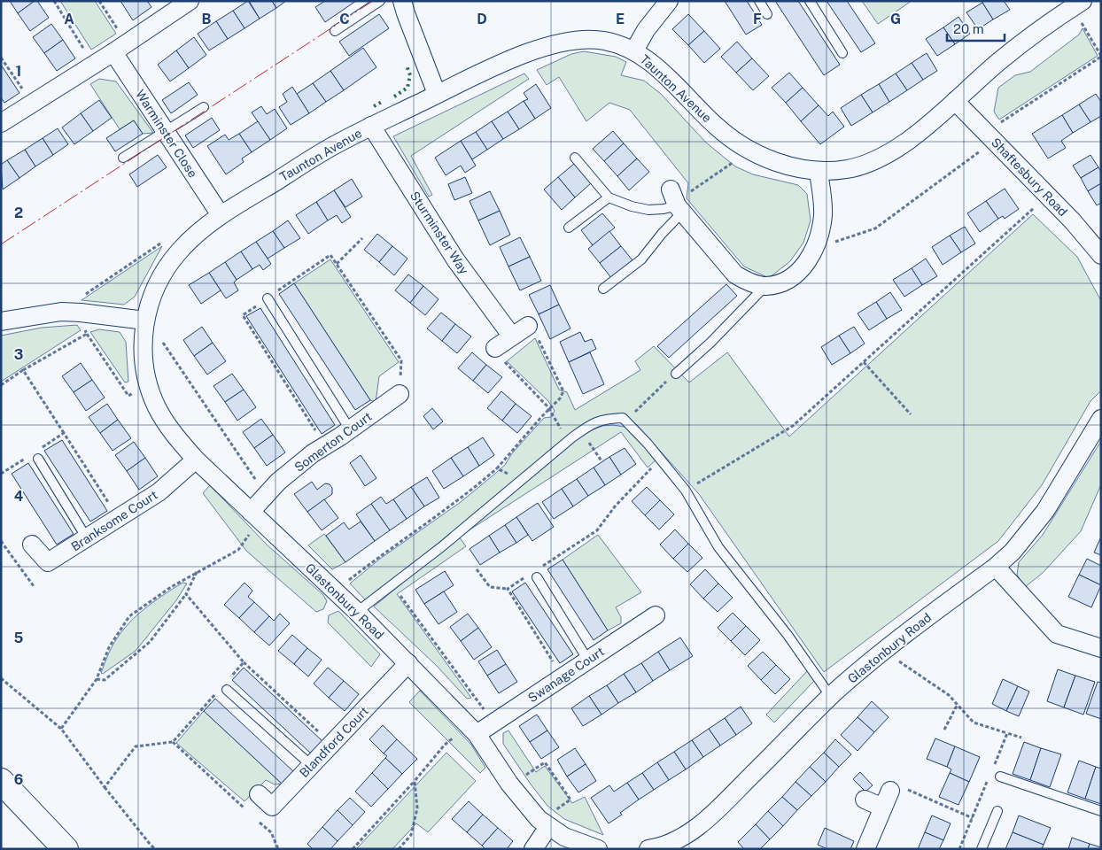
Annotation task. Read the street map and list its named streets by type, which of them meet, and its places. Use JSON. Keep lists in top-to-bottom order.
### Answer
{
  "streets": {
    "street": [
      "Taunton Avenue",
      "Warminster Close",
      "Shaftesbury Road",
      "Sturminster Way",
      "Somerton Court",
      "Branksome Court",
      "Glastonbury Road",
      "Swanage Court",
      "Blandford Court"
    ]
  },
  "crossings": [
    ["Taunton Avenue", "Warminster Close"],
    ["Taunton Avenue", "Shaftesbury Road"],
    ["Taunton Avenue", "Sturminster Way"],
    ["Taunton Avenue", "Glastonbury Road"],
    ["Somerton Court", "Glastonbury Road"],
    ["Branksome Court", "Glastonbury Road"],
    ["Glastonbury Road", "Swanage Court"],
    ["Glastonbury Road", "Blandford Court"]
  ],
  "scale_bar": "20 m",
  "grid": {
    "columns": [
      "A",
      "B",
      "C",
      "D",
      "E",
      "F",
      "G"
    ],
    "rows": [
      "1",
      "2",
      "3",
      "4",
      "5",
      "6"
    ]
  }
}
